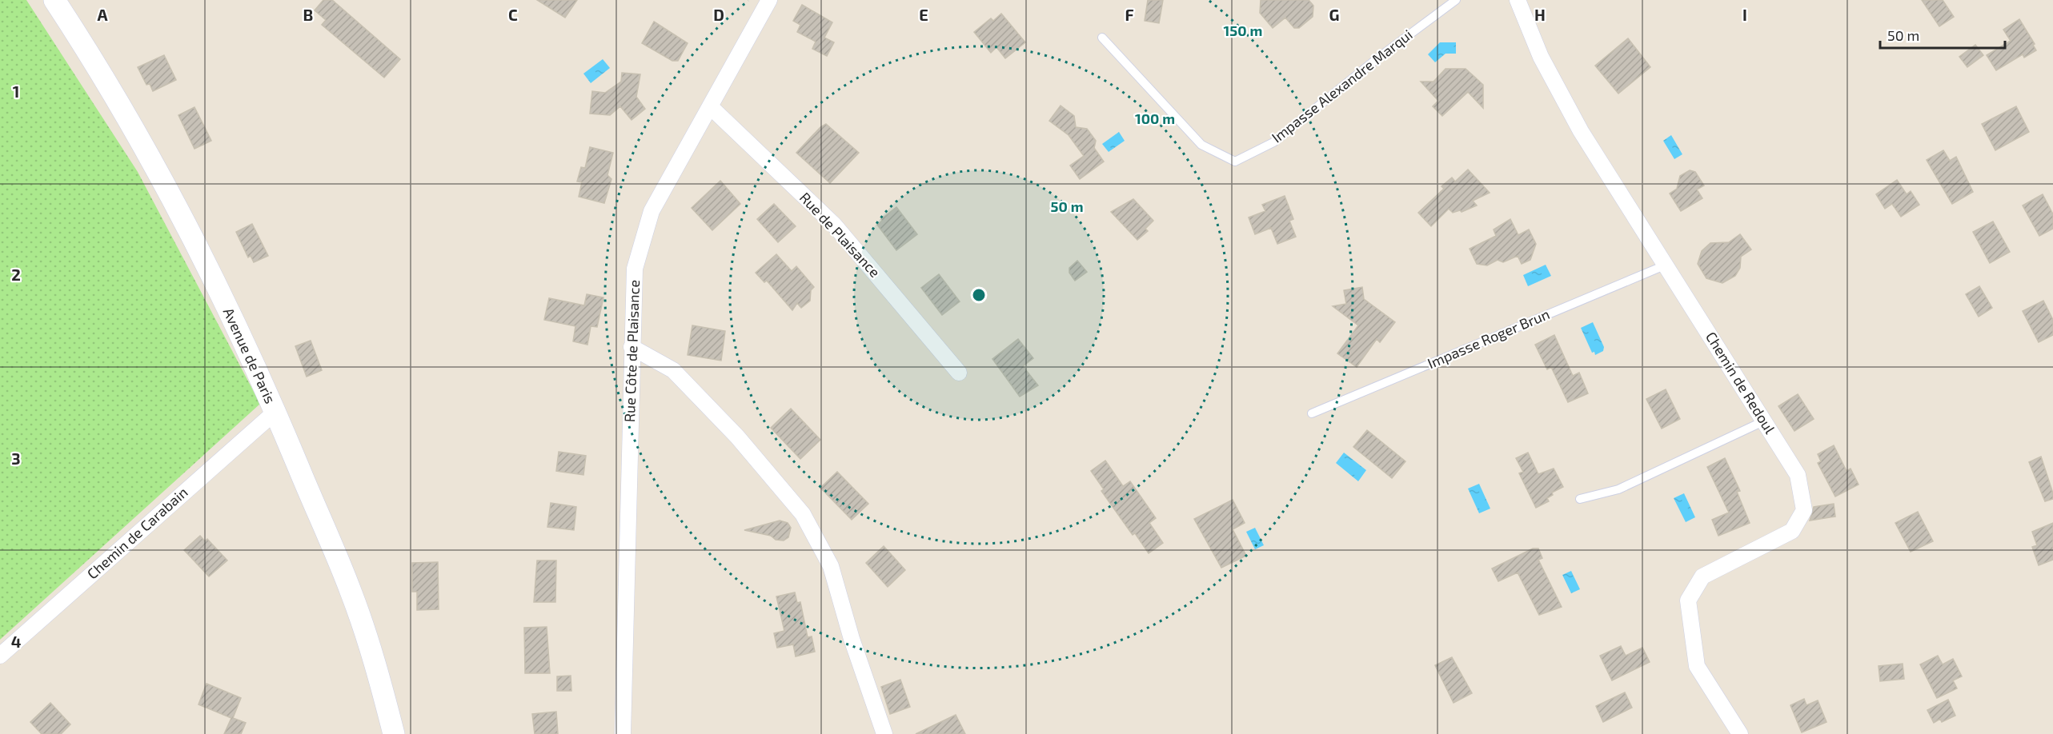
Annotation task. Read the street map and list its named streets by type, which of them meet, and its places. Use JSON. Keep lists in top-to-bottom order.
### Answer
{
  "streets": {
    "main road": ["Avenue de Paris"],
    "street": [
      "Rue de Plaisance",
      "Rue Côte de Plaisance",
      "Chemin de Redoul",
      "Chemin de Carabain"
    ],
    "lane": ["Impasse Alexandre Marqui", "Impasse Roger Brun"]
  },
  "crossings": [
    ["Rue de Plaisance", "Rue Côte de Plaisance"],
    ["Impasse Roger Brun", "Chemin de Redoul"],
    ["Avenue de Paris", "Chemin de Carabain"]
  ],
  "scale_bar": "50 m",
  "grid": {
    "columns": [
      "A",
      "B",
      "C",
      "D",
      "E",
      "F",
      "G",
      "H",
      "I"
    ],
    "rows": [
      "1",
      "2",
      "3",
      "4"
    ]
  },
  "rings": ["150 m", "100 m", "50 m"]
}
